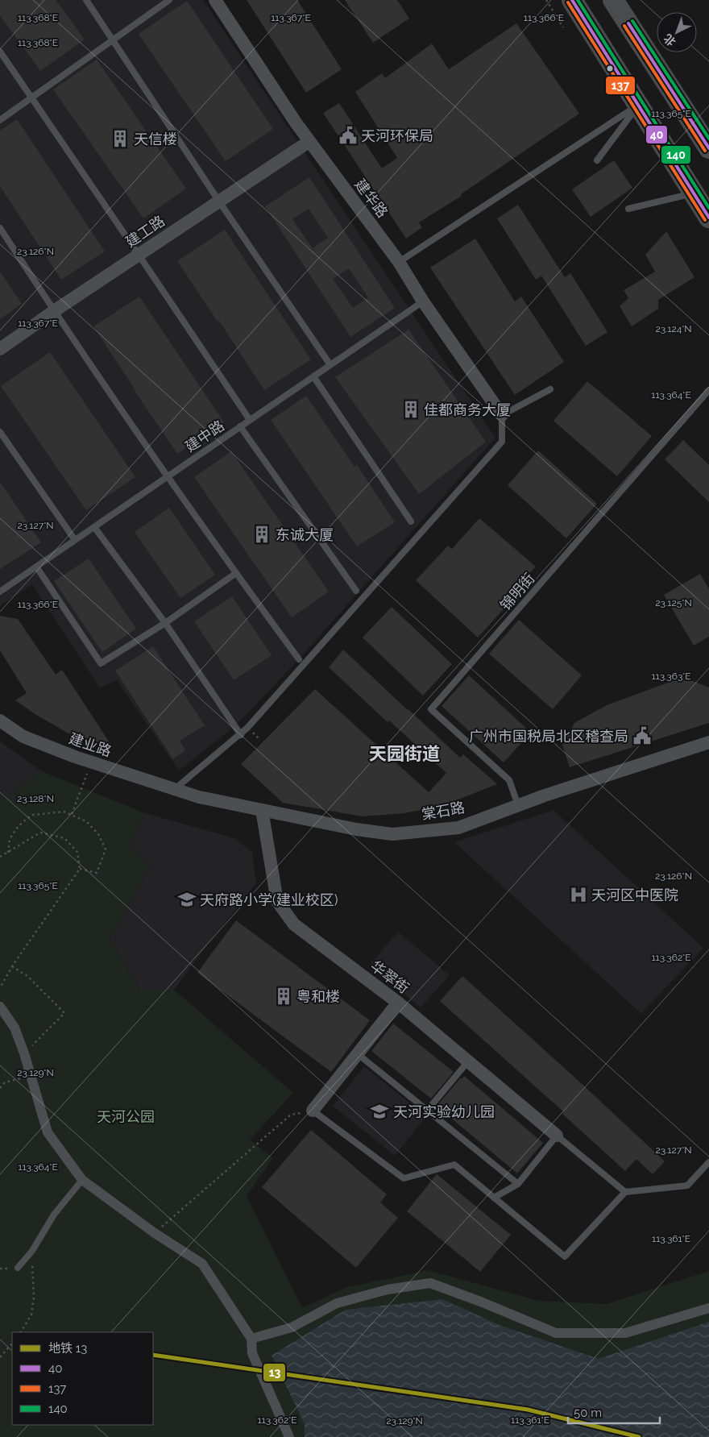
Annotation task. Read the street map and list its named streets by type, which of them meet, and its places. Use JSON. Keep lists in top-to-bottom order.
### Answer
{
  "streets": {
    "street": [
      "建华路",
      "建工路",
      "建业路",
      "棠石路",
      "华翠街"
    ],
    "lane": ["建中路", "锦明街"]
  },
  "crossings": [
    ["建华路", "建工路"],
    ["建华路", "建中路"],
    ["锦明街", "棠石路"],
    ["建业路", "棠石路"],
    ["棠石路", "华翠街"]
  ],
  "districts": ["天园街道"],
  "parks": ["天河公园"],
  "places": {
    "public building": ["天河环保局", "广州市国税局北区稽查局"],
    "building": [
      "天信楼",
      "佳都商务大厦",
      "东诚大厦",
      "粤和楼"
    ],
    "hospital": ["天河区中医院"],
    "school or university": ["天府路小学(建业校区)", "天河实验幼儿园"]
  },
  "lines": [
    "transit line 40",
    "transit line 140",
    "transit line 137",
    "metro line 13"
  ],
  "legend": [
    "地铁 13",
    "40",
    "137",
    "140"
  ],
  "scale_bar": "50 m",
  "north": "bottom left",
  "coordinates": [
    "113.368°E",
    "113.366°E",
    "113.367°E",
    "113.365°E",
    "23.126°N",
    "23.124°N",
    "113.364°E",
    "23.127°N",
    "23.125°N",
    "113.363°E",
    "23.128°N",
    "113.362°E",
    "23.129°N",
    "113.361°E"
  ]
}
